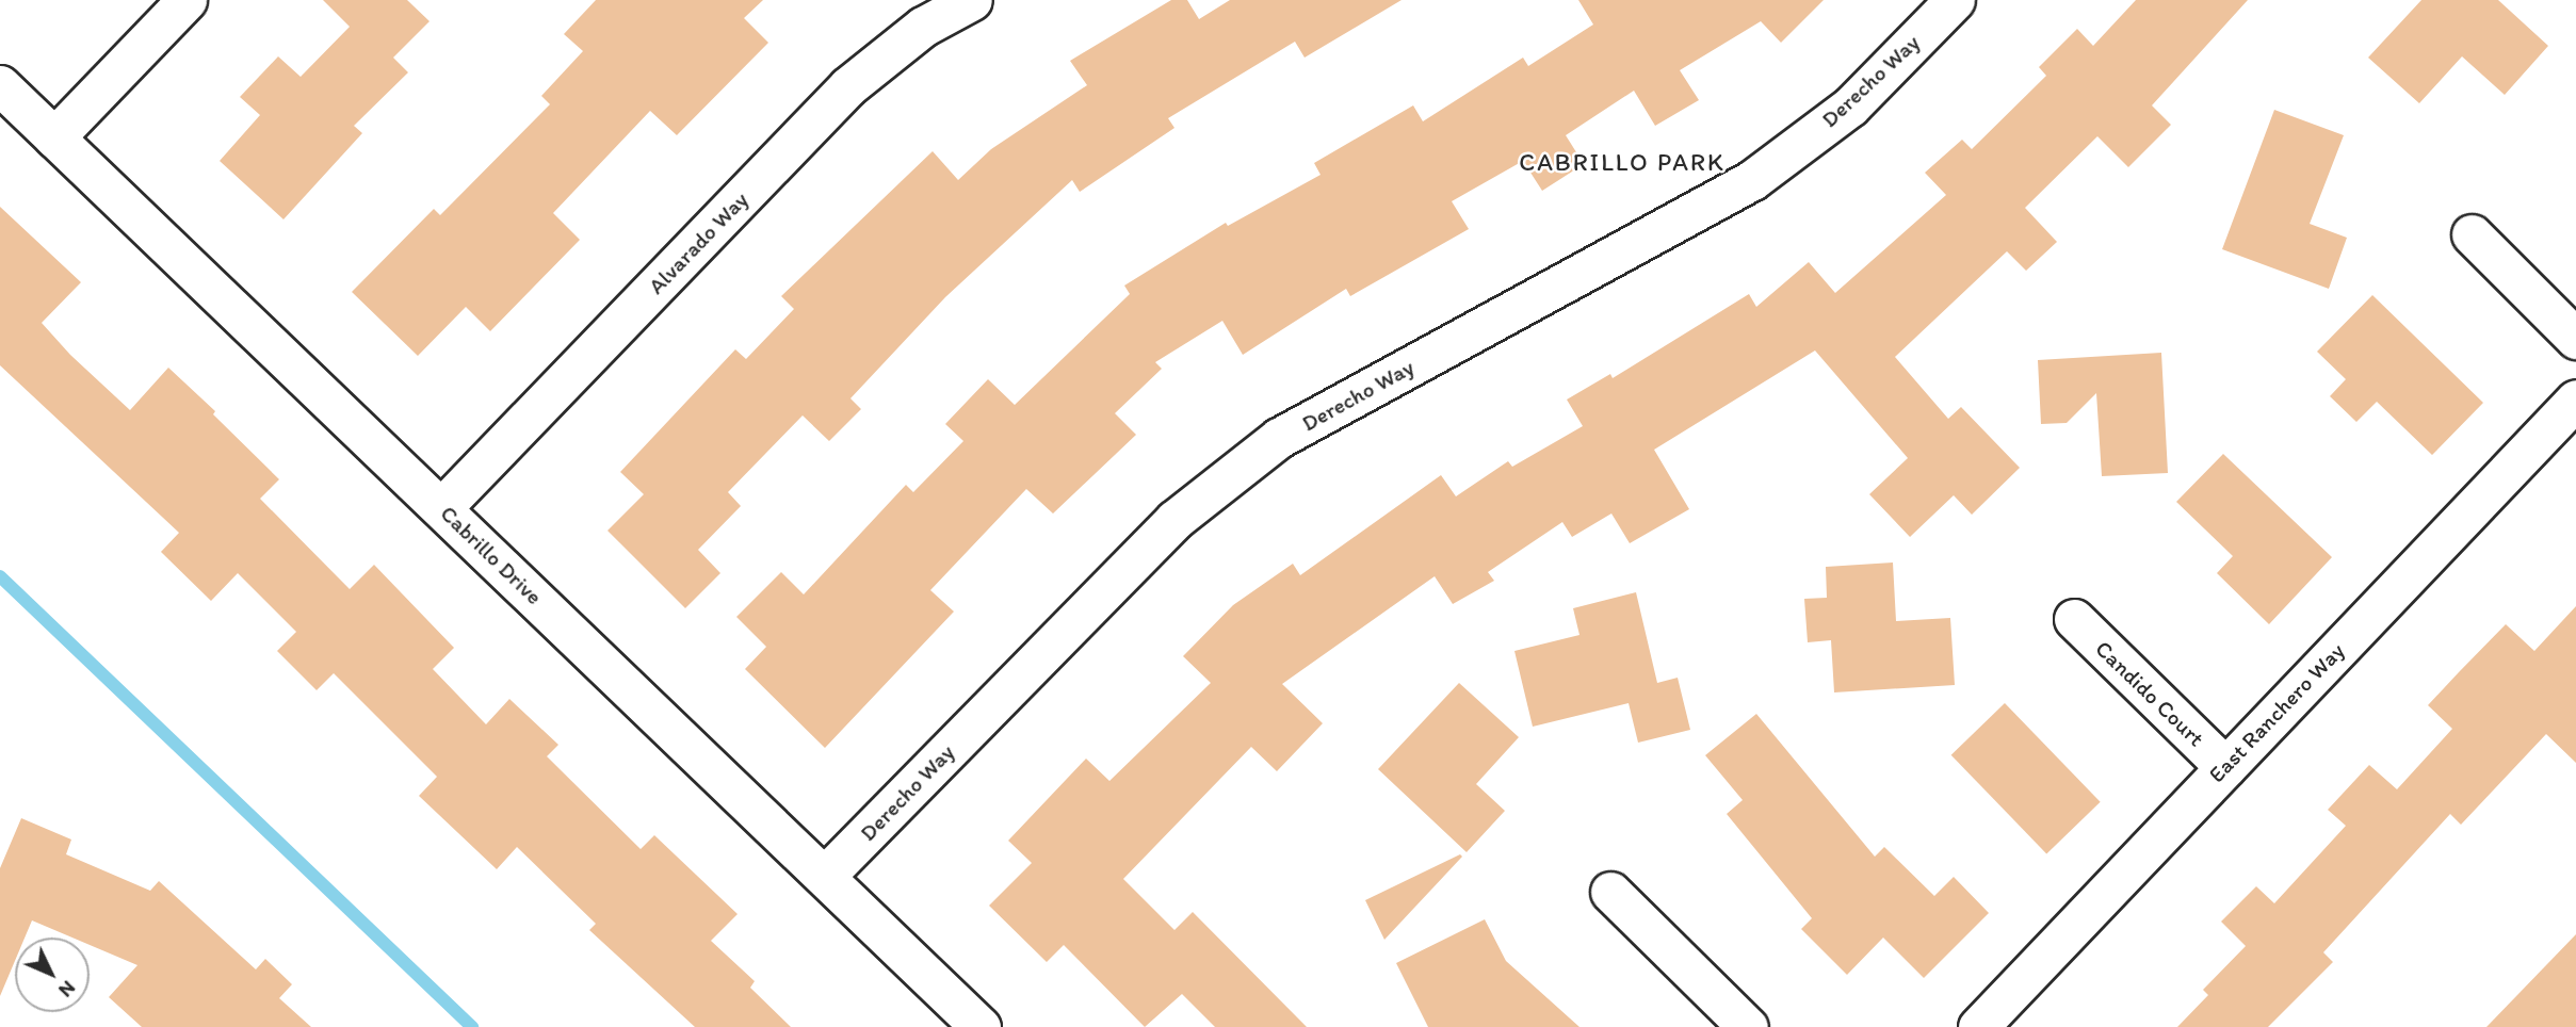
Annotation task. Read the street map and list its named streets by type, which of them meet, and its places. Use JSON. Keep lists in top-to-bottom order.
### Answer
{
  "streets": {
    "street": [
      "Derecho Way",
      "Alvarado Way",
      "Cabrillo Drive",
      "Candido Court",
      "East Ranchero Way"
    ]
  },
  "crossings": [
    ["Derecho Way", "Cabrillo Drive"],
    ["Alvarado Way", "Cabrillo Drive"],
    ["Candido Court", "East Ranchero Way"]
  ],
  "districts": ["CABRILLO PARK"],
  "north": "bottom right"
}
